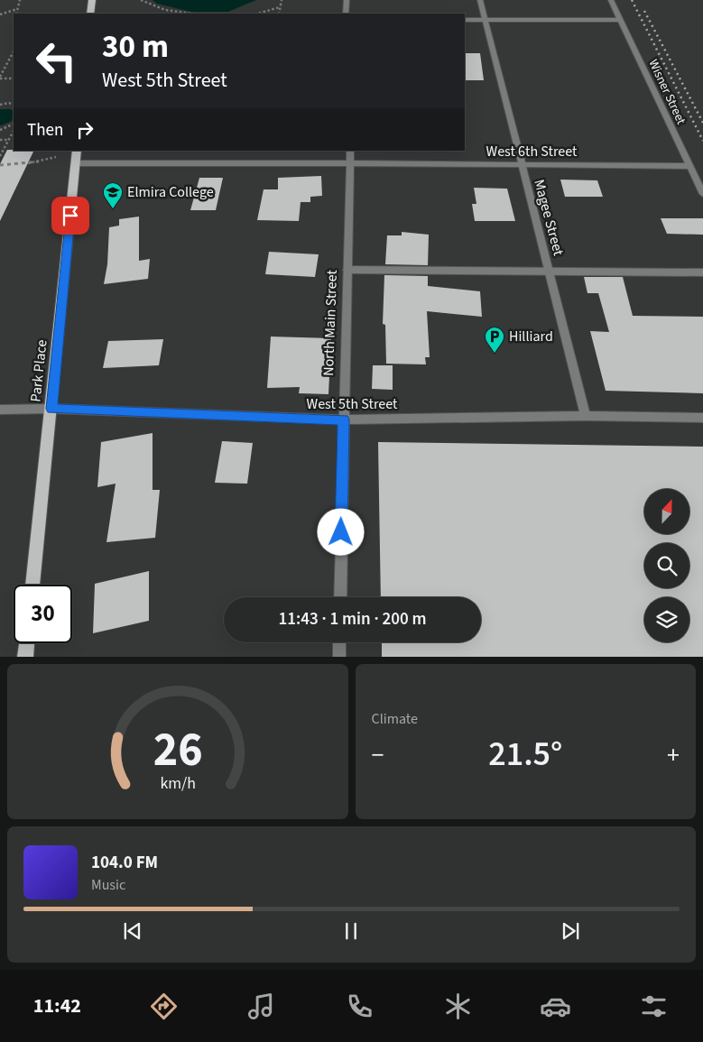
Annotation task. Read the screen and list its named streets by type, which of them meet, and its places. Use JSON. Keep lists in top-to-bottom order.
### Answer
{
  "streets": {
    "main road": ["Park Place"],
    "street": [
      "Wisner Street",
      "West 6th Street",
      "Magee Street",
      "North Main Street",
      "West 5th Street"
    ]
  },
  "crossings": [
    ["Wisner Street", "West 6th Street"],
    ["West 6th Street", "Magee Street"],
    ["West 6th Street", "North Main Street"],
    ["West 6th Street", "Park Place"],
    ["Magee Street", "West 5th Street"],
    ["North Main Street", "West 5th Street"],
    ["Park Place", "West 5th Street"]
  ],
  "places": {
    "school or university": ["Elmira College"],
    "parking": ["Hilliard"]
  },
  "north": "top",
  "page": {
    "turn": ["30 m", "West 5th Street"],
    "then": "Then",
    "limit": "30",
    "trip": "11:43 · 1 min · 200 m",
    "tile": "Climate",
    "heat": ["−", "21.5°", "+"],
    "song": ["104.0 FM", "Music"],
    "tabs": "11:42",
    "gauge": ["26", "km/h"]
  }
}
